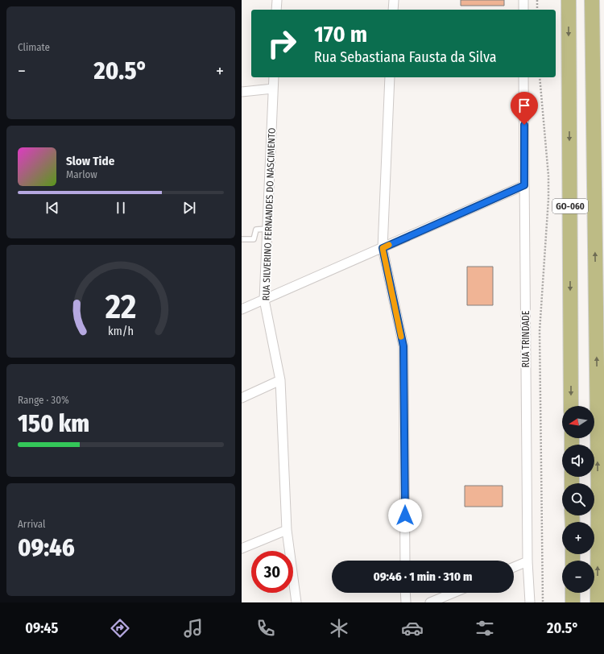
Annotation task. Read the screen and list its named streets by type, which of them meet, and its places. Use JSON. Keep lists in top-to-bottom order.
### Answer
{
  "streets": {
    "main road": ["GO-060"],
    "street": ["RUA SILVERINO FERNANDES DO NASCIMENTO", "RUA TRINDADE"]
  },
  "north": "left",
  "page": {
    "tile": [
      "Climate",
      ["Range · 30%", "150 km"],
      ["Arrival", "09:46"]
    ],
    "turn": ["170 m", "Rua Sebastiana Fausta da Silva"],
    "heat": ["−", "20.5°", "+"],
    "song": ["Slow Tide", "Marlow"],
    "map_buttons": ["+", "−"],
    "limit": "30",
    "trip": "09:46 · 1 min · 310 m",
    "tabs": ["09:45", "20.5°"],
    "gauge": ["22", "km/h"]
  }
}
